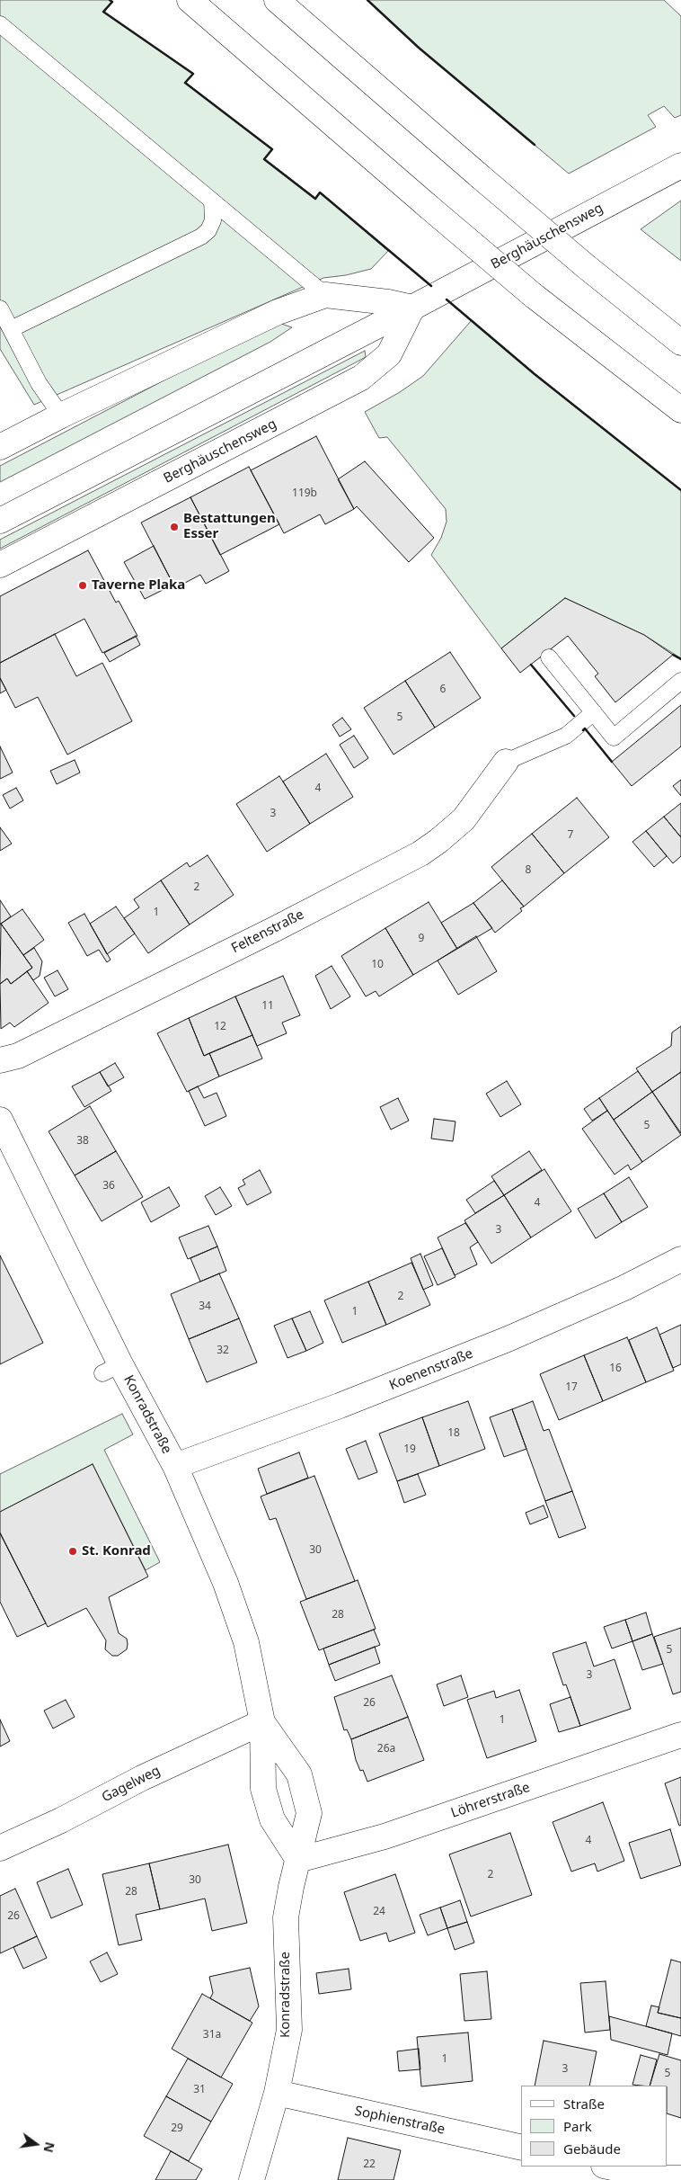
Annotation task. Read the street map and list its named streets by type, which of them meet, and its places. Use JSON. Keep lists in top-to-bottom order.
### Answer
{
  "streets": {
    "main road": [
      "Berghäuschensweg",
      "Feltenstraße",
      "Koenenstraße",
      "Konradstraße",
      "Gagelweg",
      "Löhrerstraße",
      "Sophienstraße"
    ]
  },
  "crossings": [
    ["Koenenstraße", "Konradstraße"],
    ["Konradstraße", "Gagelweg"],
    ["Konradstraße", "Löhrerstraße"],
    ["Konradstraße", "Sophienstraße"]
  ],
  "places": ["Bestattungen Esser", "Taverne Plaka", "St. Konrad"],
  "house_numbers": [
    "119b",
    "6",
    "5",
    "4",
    "3",
    "7",
    "8",
    "2",
    "1",
    "9",
    "10",
    "11",
    "12",
    "5",
    "38",
    "36",
    "4",
    "3",
    "2",
    "34",
    "1",
    "32",
    "16",
    "17",
    "18",
    "19",
    "30",
    "28",
    "5",
    "3",
    "26",
    "1",
    "26a",
    "4",
    "2",
    "30",
    "28",
    "24",
    "26",
    "31a",
    "1",
    "3",
    "5",
    "31",
    "29",
    "22"
  ],
  "legend": ["Straße", "Park", "Gebäude"],
  "north": "right"
}
